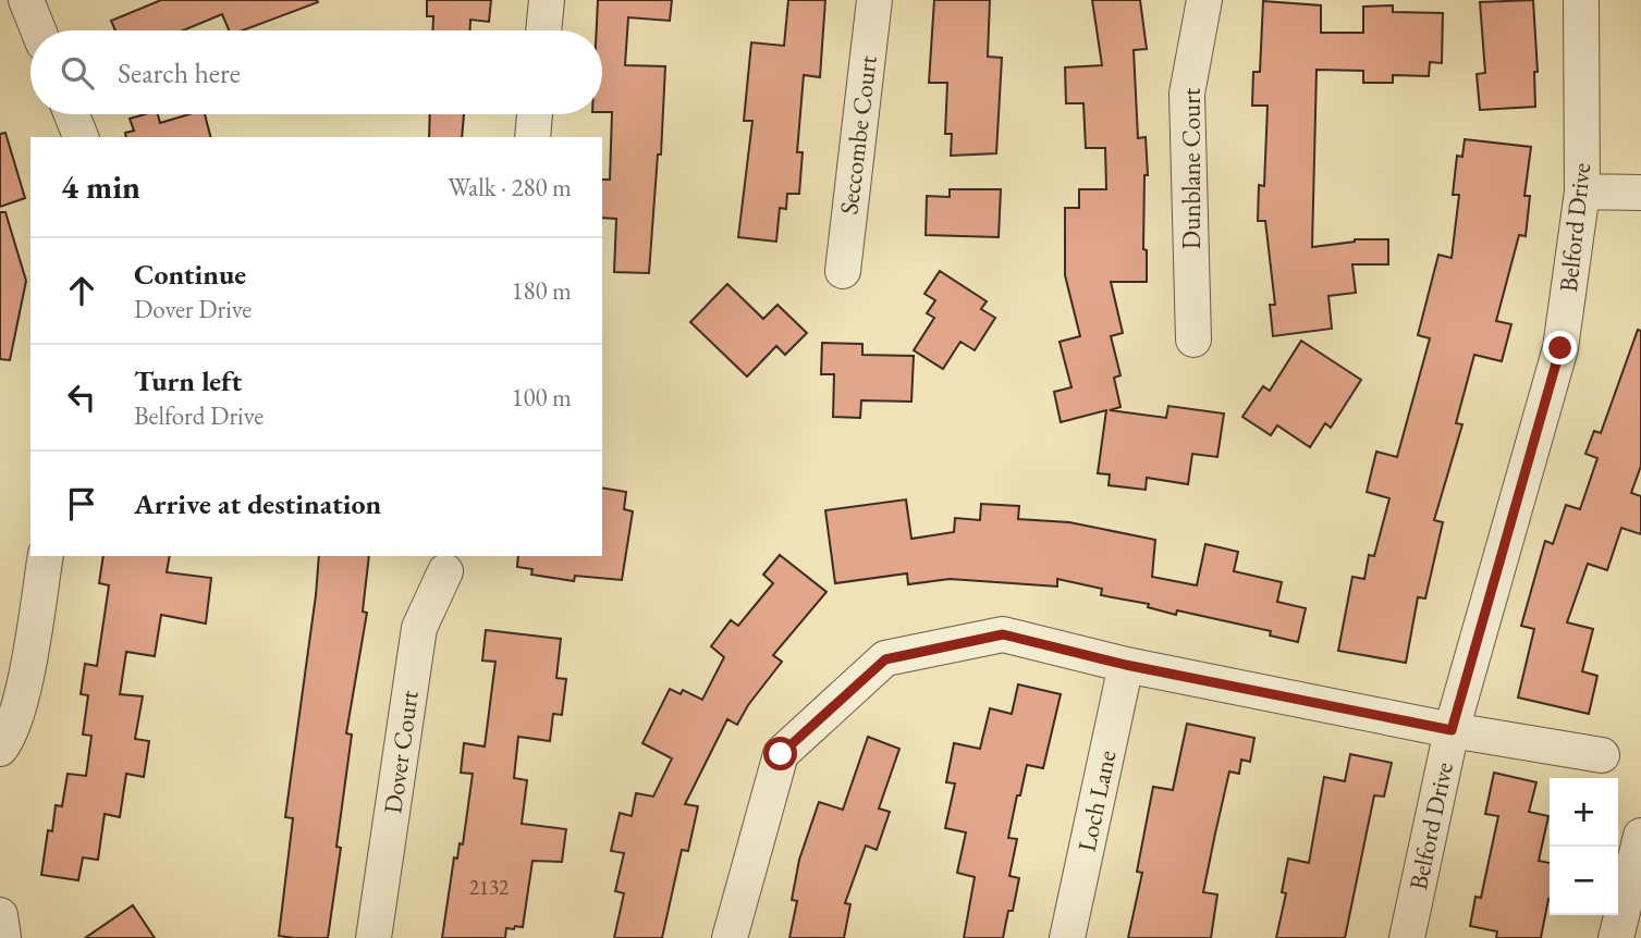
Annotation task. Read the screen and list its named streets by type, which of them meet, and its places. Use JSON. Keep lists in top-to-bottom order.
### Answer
{
  "streets": {
    "street": [
      "Seccombe Court",
      "Dunblane Court",
      "Belford Drive",
      "Dover Court",
      "Loch Lane"
    ]
  },
  "house_numbers": ["2132"],
  "page": {
    "search": "Search here",
    "heading": ["4 min", "Walk · 280 m"],
    "list": [
      ["Continue", "Dover Drive", "180 m"],
      ["Turn left", "Belford Drive", "100 m"],
      "Arrive at destination"
    ],
    "map_buttons": ["+", "−"]
  }
}
